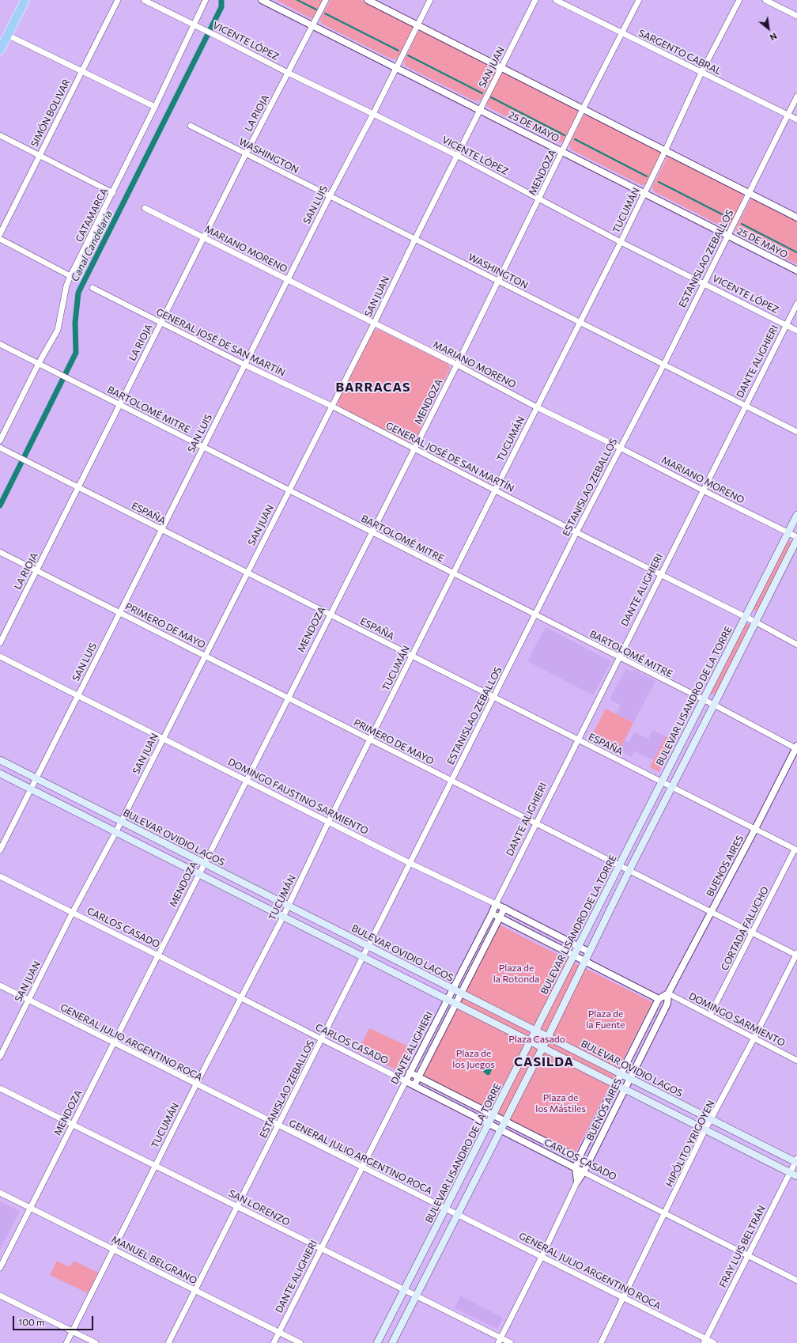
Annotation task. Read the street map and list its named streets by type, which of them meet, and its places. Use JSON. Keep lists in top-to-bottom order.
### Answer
{
  "streets": {
    "main road": ["BULEVAR LISANDRO DE LA TORRE", "BULEVAR OVIDIO LAGOS"],
    "street": [
      "VICENTE LÓPEZ",
      "SARGENTO CABRAL",
      "SAN JUAN",
      "SIMÓN BOLIVAR",
      "LA RIOJA",
      "25 DE MAYO",
      "WASHINGTON",
      "MENDOZA",
      "SAN LUIS",
      "TUCUMÁN",
      "CATAMARCA",
      "MARIANO MORENO",
      "ESTANISLAO ZEBALLOS",
      "GENERAL JOSÉ DE SAN MARTÍN",
      "DANTE ALIGHIERI",
      "BARTOLOMÉ MITRE",
      "ESPAÑA",
      "PRIMERO DE MAYO",
      "DOMINGO FAUSTINO SARMIENTO",
      "BUENOS AIRES",
      "CARLOS CASADO",
      "CORTADA FALUCHO",
      "DOMINGO SARMIENTO",
      "GENERAL JULIO ARGENTINO ROCA",
      "HIPÓLITO YRIGOYEN",
      "SAN LORENZO",
      "FRAY LUIS BELTRÁN",
      "MANUEL BELGRANO"
    ]
  },
  "crossings": [
    ["VICENTE LÓPEZ", "SAN JUAN"],
    ["VICENTE LÓPEZ", "LA RIOJA"],
    ["VICENTE LÓPEZ", "MENDOZA"],
    ["VICENTE LÓPEZ", "SAN LUIS"],
    ["VICENTE LÓPEZ", "TUCUMÁN"],
    ["VICENTE LÓPEZ", "CATAMARCA"],
    ["VICENTE LÓPEZ", "ESTANISLAO ZEBALLOS"],
    ["VICENTE LÓPEZ", "DANTE ALIGHIERI"],
    ["SARGENTO CABRAL", "MENDOZA"],
    ["SARGENTO CABRAL", "TUCUMÁN"],
    ["SARGENTO CABRAL", "ESTANISLAO ZEBALLOS"],
    ["SAN JUAN", "25 DE MAYO"],
    ["SAN JUAN", "WASHINGTON"],
    ["SAN JUAN", "MARIANO MORENO"],
    ["SAN JUAN", "GENERAL JOSÉ DE SAN MARTÍN"],
    ["SAN JUAN", "BARTOLOMÉ MITRE"],
    ["SAN JUAN", "ESPAÑA"],
    ["SAN JUAN", "PRIMERO DE MAYO"],
    ["SAN JUAN", "DOMINGO FAUSTINO SARMIENTO"],
    ["SAN JUAN", "BULEVAR OVIDIO LAGOS"],
    ["SAN JUAN", "CARLOS CASADO"],
    ["SAN JUAN", "GENERAL JULIO ARGENTINO ROCA"],
    ["LA RIOJA", "25 DE MAYO"],
    ["LA RIOJA", "WASHINGTON"],
    ["LA RIOJA", "MARIANO MORENO"],
    ["LA RIOJA", "GENERAL JOSÉ DE SAN MARTÍN"],
    ["LA RIOJA", "BARTOLOMÉ MITRE"],
    ["LA RIOJA", "ESPAÑA"],
    ["LA RIOJA", "PRIMERO DE MAYO"],
    ["25 DE MAYO", "MENDOZA"],
    ["25 DE MAYO", "SAN LUIS"],
    ["25 DE MAYO", "TUCUMÁN"],
    ["25 DE MAYO", "ESTANISLAO ZEBALLOS"],
    ["WASHINGTON", "MENDOZA"],
    ["WASHINGTON", "SAN LUIS"],
    ["WASHINGTON", "TUCUMÁN"],
    ["WASHINGTON", "ESTANISLAO ZEBALLOS"],
    ["WASHINGTON", "DANTE ALIGHIERI"],
    ["MENDOZA", "MARIANO MORENO"],
    ["MENDOZA", "GENERAL JOSÉ DE SAN MARTÍN"],
    ["MENDOZA", "BARTOLOMÉ MITRE"],
    ["MENDOZA", "ESPAÑA"],
    ["MENDOZA", "PRIMERO DE MAYO"],
    ["MENDOZA", "DOMINGO FAUSTINO SARMIENTO"],
    ["MENDOZA", "BULEVAR OVIDIO LAGOS"],
    ["MENDOZA", "CARLOS CASADO"],
    ["MENDOZA", "GENERAL JULIO ARGENTINO ROCA"],
    ["MENDOZA", "SAN LORENZO"],
    ["MENDOZA", "MANUEL BELGRANO"],
    ["SAN LUIS", "MARIANO MORENO"],
    ["SAN LUIS", "GENERAL JOSÉ DE SAN MARTÍN"],
    ["SAN LUIS", "BARTOLOMÉ MITRE"],
    ["SAN LUIS", "ESPAÑA"],
    ["SAN LUIS", "PRIMERO DE MAYO"],
    ["SAN LUIS", "DOMINGO FAUSTINO SARMIENTO"],
    ["SAN LUIS", "BULEVAR OVIDIO LAGOS"],
    ["TUCUMÁN", "MARIANO MORENO"],
    ["TUCUMÁN", "GENERAL JOSÉ DE SAN MARTÍN"],
    ["TUCUMÁN", "BARTOLOMÉ MITRE"],
    ["TUCUMÁN", "ESPAÑA"],
    ["TUCUMÁN", "PRIMERO DE MAYO"],
    ["TUCUMÁN", "DOMINGO FAUSTINO SARMIENTO"],
    ["TUCUMÁN", "BULEVAR OVIDIO LAGOS"],
    ["TUCUMÁN", "CARLOS CASADO"],
    ["TUCUMÁN", "GENERAL JULIO ARGENTINO ROCA"],
    ["TUCUMÁN", "SAN LORENZO"],
    ["TUCUMÁN", "MANUEL BELGRANO"],
    ["CATAMARCA", "BARTOLOMÉ MITRE"],
    ["MARIANO MORENO", "ESTANISLAO ZEBALLOS"],
    ["MARIANO MORENO", "DANTE ALIGHIERI"],
    ["MARIANO MORENO", "BULEVAR LISANDRO DE LA TORRE"],
    ["ESTANISLAO ZEBALLOS", "GENERAL JOSÉ DE SAN MARTÍN"],
    ["ESTANISLAO ZEBALLOS", "BARTOLOMÉ MITRE"],
    ["ESTANISLAO ZEBALLOS", "ESPAÑA"],
    ["ESTANISLAO ZEBALLOS", "PRIMERO DE MAYO"],
    ["ESTANISLAO ZEBALLOS", "DOMINGO FAUSTINO SARMIENTO"],
    ["ESTANISLAO ZEBALLOS", "BULEVAR OVIDIO LAGOS"],
    ["ESTANISLAO ZEBALLOS", "CARLOS CASADO"],
    ["ESTANISLAO ZEBALLOS", "GENERAL JULIO ARGENTINO ROCA"],
    ["ESTANISLAO ZEBALLOS", "SAN LORENZO"],
    ["ESTANISLAO ZEBALLOS", "MANUEL BELGRANO"],
    ["GENERAL JOSÉ DE SAN MARTÍN", "DANTE ALIGHIERI"],
    ["GENERAL JOSÉ DE SAN MARTÍN", "BULEVAR LISANDRO DE LA TORRE"],
    ["DANTE ALIGHIERI", "BARTOLOMÉ MITRE"],
    ["DANTE ALIGHIERI", "ESPAÑA"],
    ["DANTE ALIGHIERI", "PRIMERO DE MAYO"],
    ["DANTE ALIGHIERI", "DOMINGO FAUSTINO SARMIENTO"],
    ["DANTE ALIGHIERI", "BULEVAR OVIDIO LAGOS"],
    ["DANTE ALIGHIERI", "CARLOS CASADO"],
    ["DANTE ALIGHIERI", "GENERAL JULIO ARGENTINO ROCA"],
    ["DANTE ALIGHIERI", "SAN LORENZO"],
    ["DANTE ALIGHIERI", "MANUEL BELGRANO"],
    ["BARTOLOMÉ MITRE", "BULEVAR LISANDRO DE LA TORRE"],
    ["BARTOLOMÉ MITRE", "BUENOS AIRES"],
    ["ESPAÑA", "BULEVAR LISANDRO DE LA TORRE"],
    ["ESPAÑA", "BUENOS AIRES"],
    ["ESPAÑA", "CORTADA FALUCHO"],
    ["PRIMERO DE MAYO", "BULEVAR LISANDRO DE LA TORRE"],
    ["PRIMERO DE MAYO", "BUENOS AIRES"],
    ["PRIMERO DE MAYO", "CORTADA FALUCHO"],
    ["PRIMERO DE MAYO", "HIPÓLITO YRIGOYEN"],
    ["BULEVAR LISANDRO DE LA TORRE", "DOMINGO FAUSTINO SARMIENTO"],
    ["BULEVAR LISANDRO DE LA TORRE", "BULEVAR OVIDIO LAGOS"],
    ["BULEVAR LISANDRO DE LA TORRE", "CARLOS CASADO"],
    ["BULEVAR LISANDRO DE LA TORRE", "GENERAL JULIO ARGENTINO ROCA"],
    ["BULEVAR LISANDRO DE LA TORRE", "SAN LORENZO"],
    ["BULEVAR OVIDIO LAGOS", "BUENOS AIRES"],
    ["BULEVAR OVIDIO LAGOS", "HIPÓLITO YRIGOYEN"],
    ["BULEVAR OVIDIO LAGOS", "FRAY LUIS BELTRÁN"],
    ["BUENOS AIRES", "CARLOS CASADO"],
    ["BUENOS AIRES", "DOMINGO SARMIENTO"],
    ["BUENOS AIRES", "GENERAL JULIO ARGENTINO ROCA"],
    ["BUENOS AIRES", "SAN LORENZO"],
    ["CARLOS CASADO", "HIPÓLITO YRIGOYEN"],
    ["CARLOS CASADO", "FRAY LUIS BELTRÁN"],
    ["CORTADA FALUCHO", "DOMINGO SARMIENTO"],
    ["DOMINGO SARMIENTO", "HIPÓLITO YRIGOYEN"],
    ["GENERAL JULIO ARGENTINO ROCA", "HIPÓLITO YRIGOYEN"],
    ["GENERAL JULIO ARGENTINO ROCA", "FRAY LUIS BELTRÁN"]
  ],
  "districts": ["BARRACAS", "CASILDA"],
  "water": ["Canal Candelaria"],
  "parks": [
    "Plaza de la Rotonda",
    "Plaza de la Fuente",
    "Plaza Casado",
    "Plaza de los Juegos",
    "Plaza de los Mástiles"
  ],
  "scale_bar": "100 m",
  "north": "bottom right"
}
